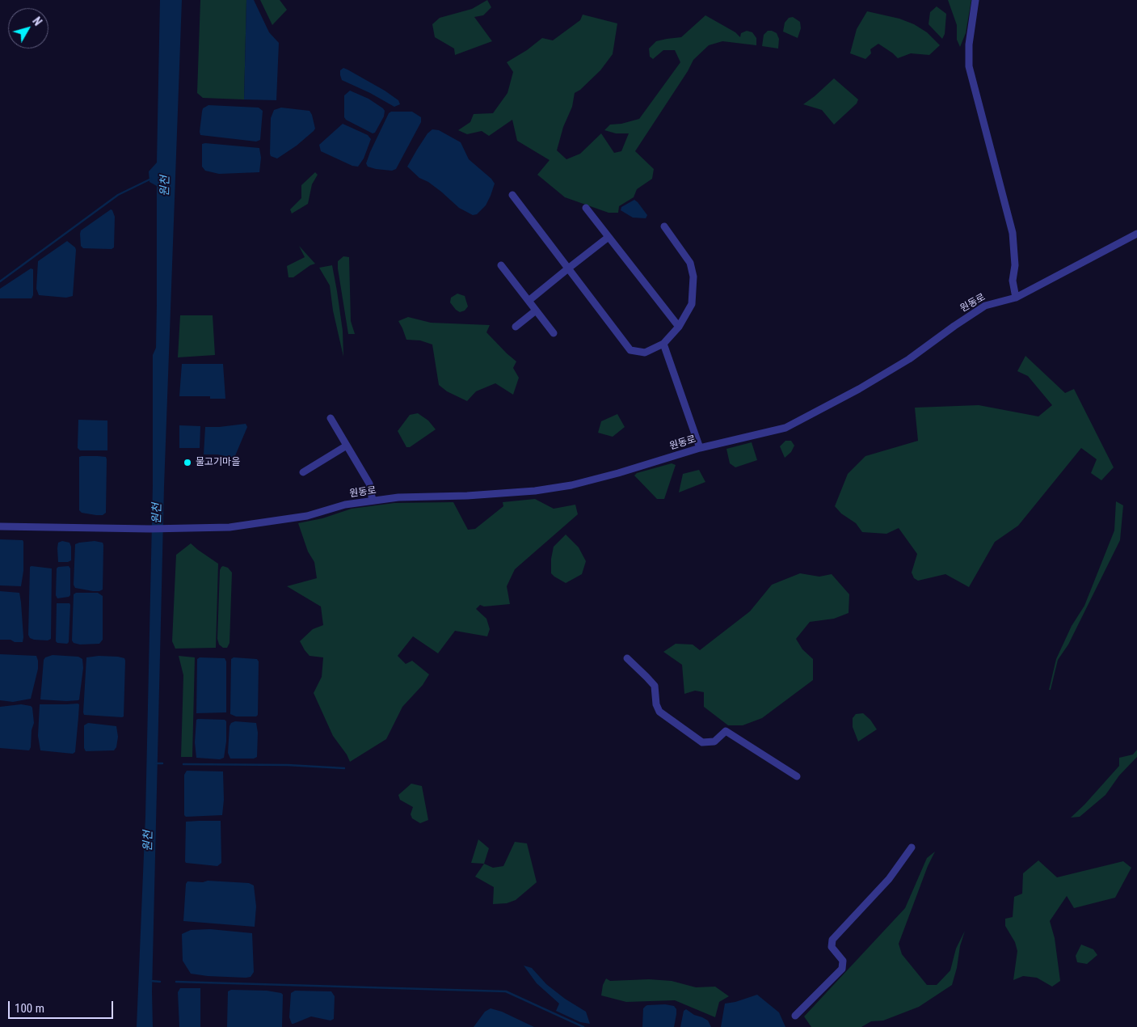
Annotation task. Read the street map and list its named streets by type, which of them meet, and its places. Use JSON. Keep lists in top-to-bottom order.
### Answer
{
  "streets": {
    "street": ["원동로"]
  },
  "water": ["원천"],
  "places": ["물고기마을"],
  "scale_bar": "100 m",
  "north": "top right"
}
